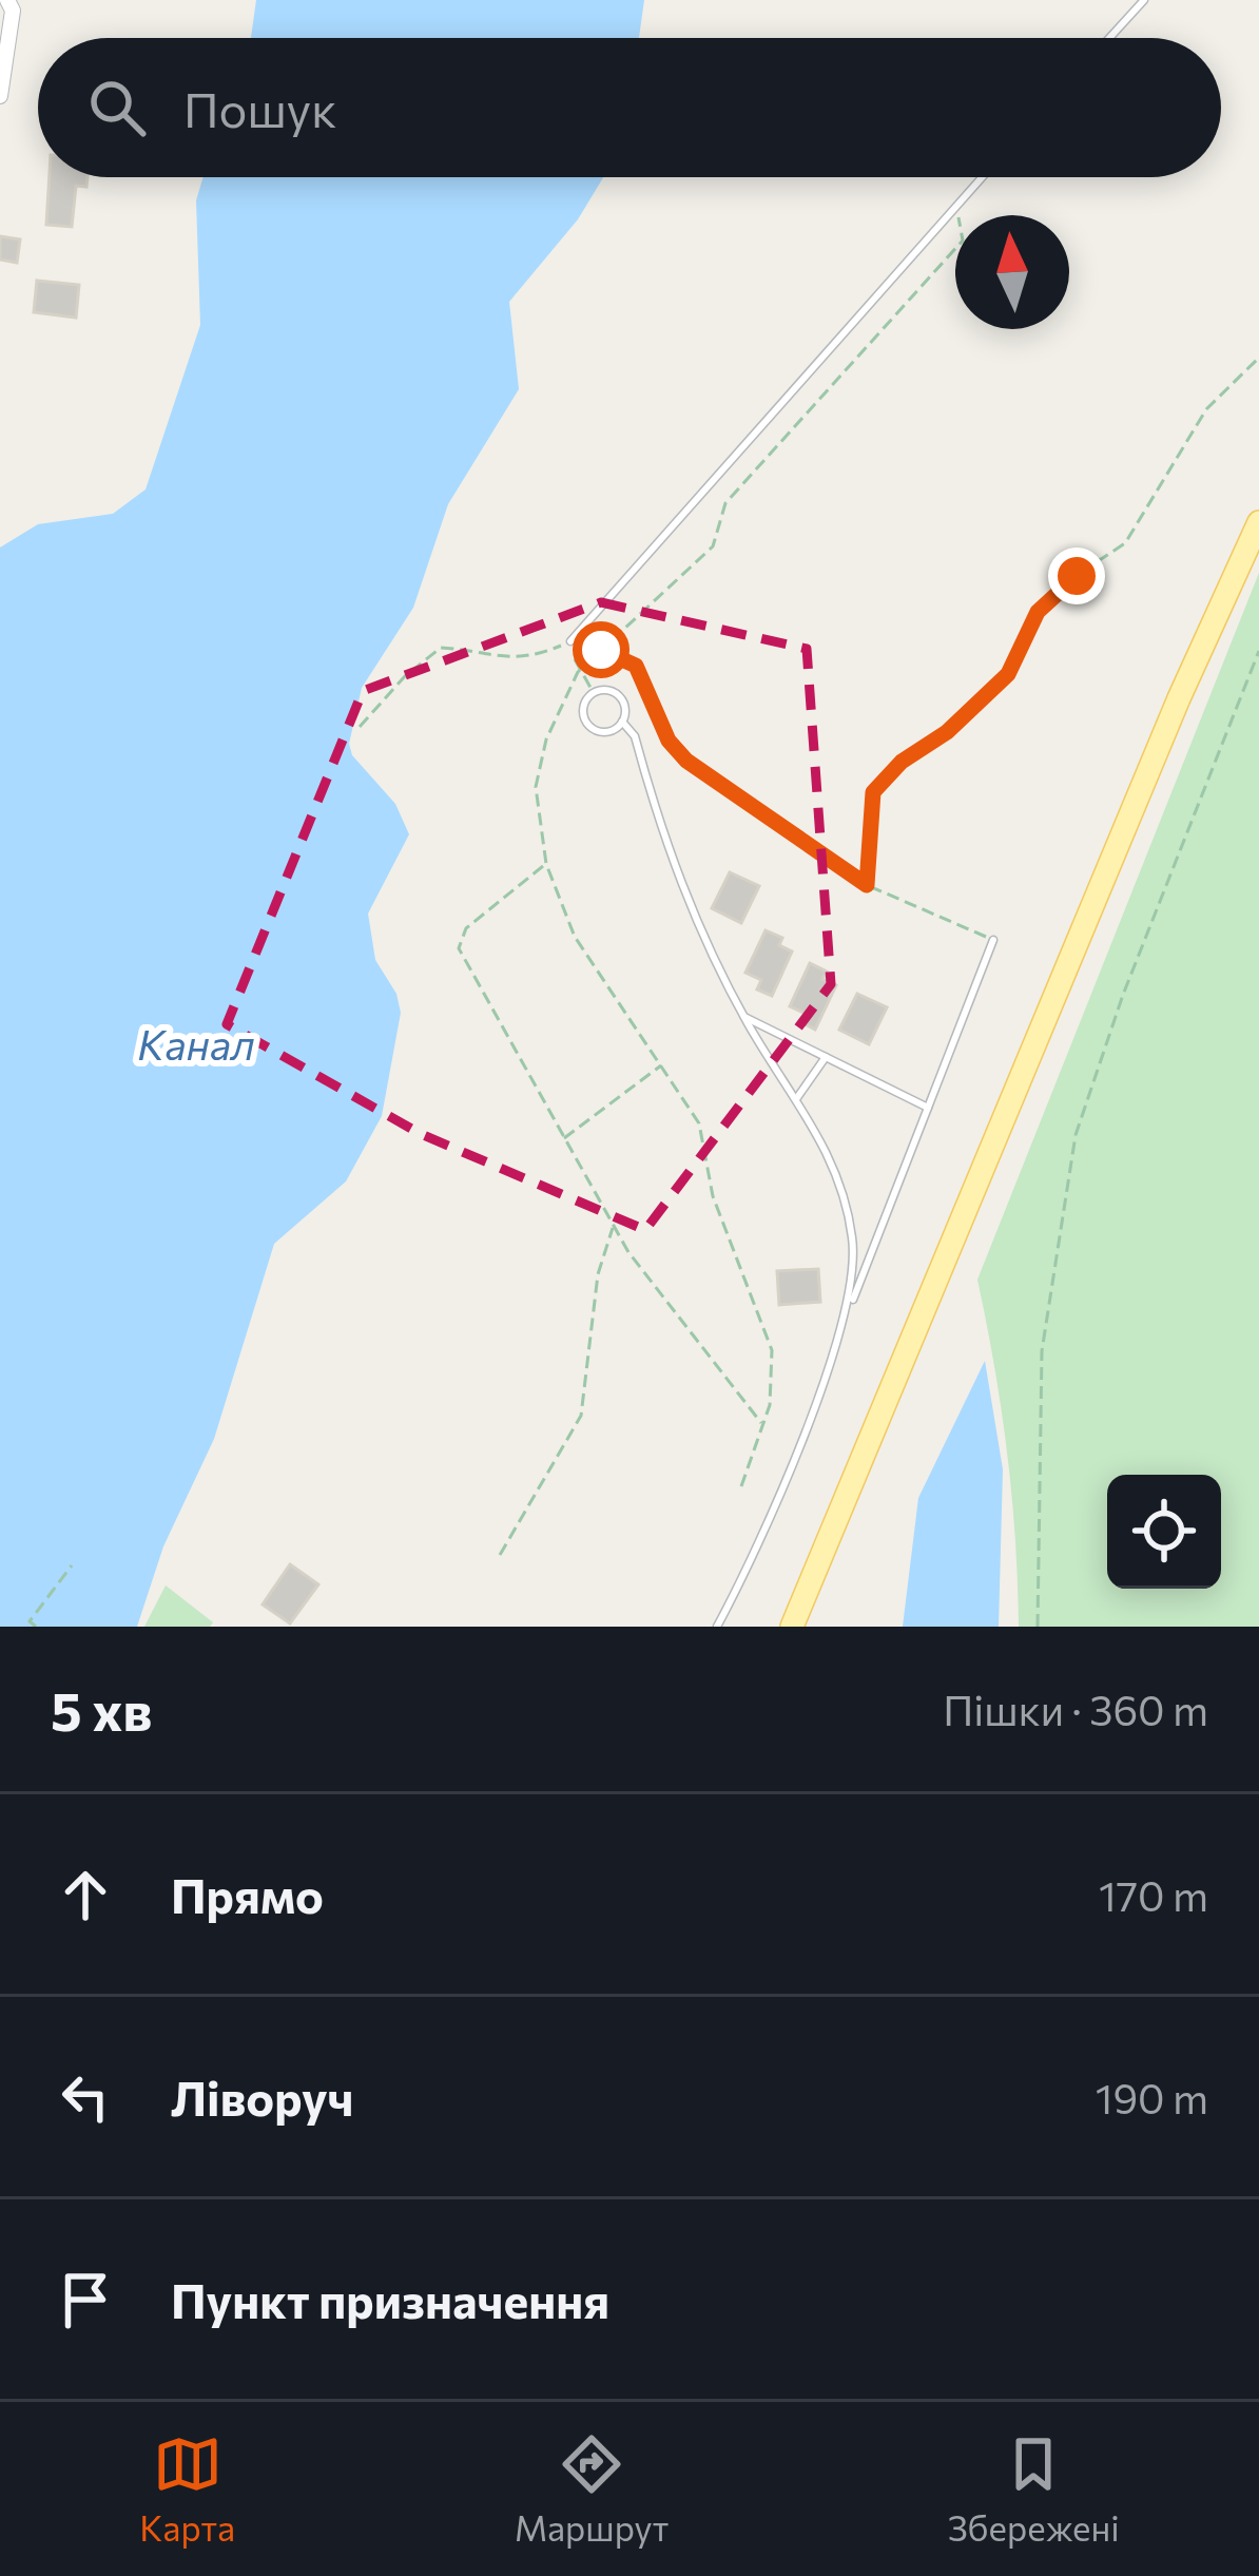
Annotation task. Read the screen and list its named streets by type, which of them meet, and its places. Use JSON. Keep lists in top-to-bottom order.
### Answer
{
  "water": ["Канал"],
  "north": "top",
  "page": {
    "search": "Пошук",
    "heading": ["5 хв", "Пішки · 360 m"],
    "list": [
      ["Прямо", "170 m"],
      ["Ліворуч", "190 m"],
      "Пункт призначення"
    ],
    "nav": ["Карта", "Маршрут", "Збережені"]
  }
}
